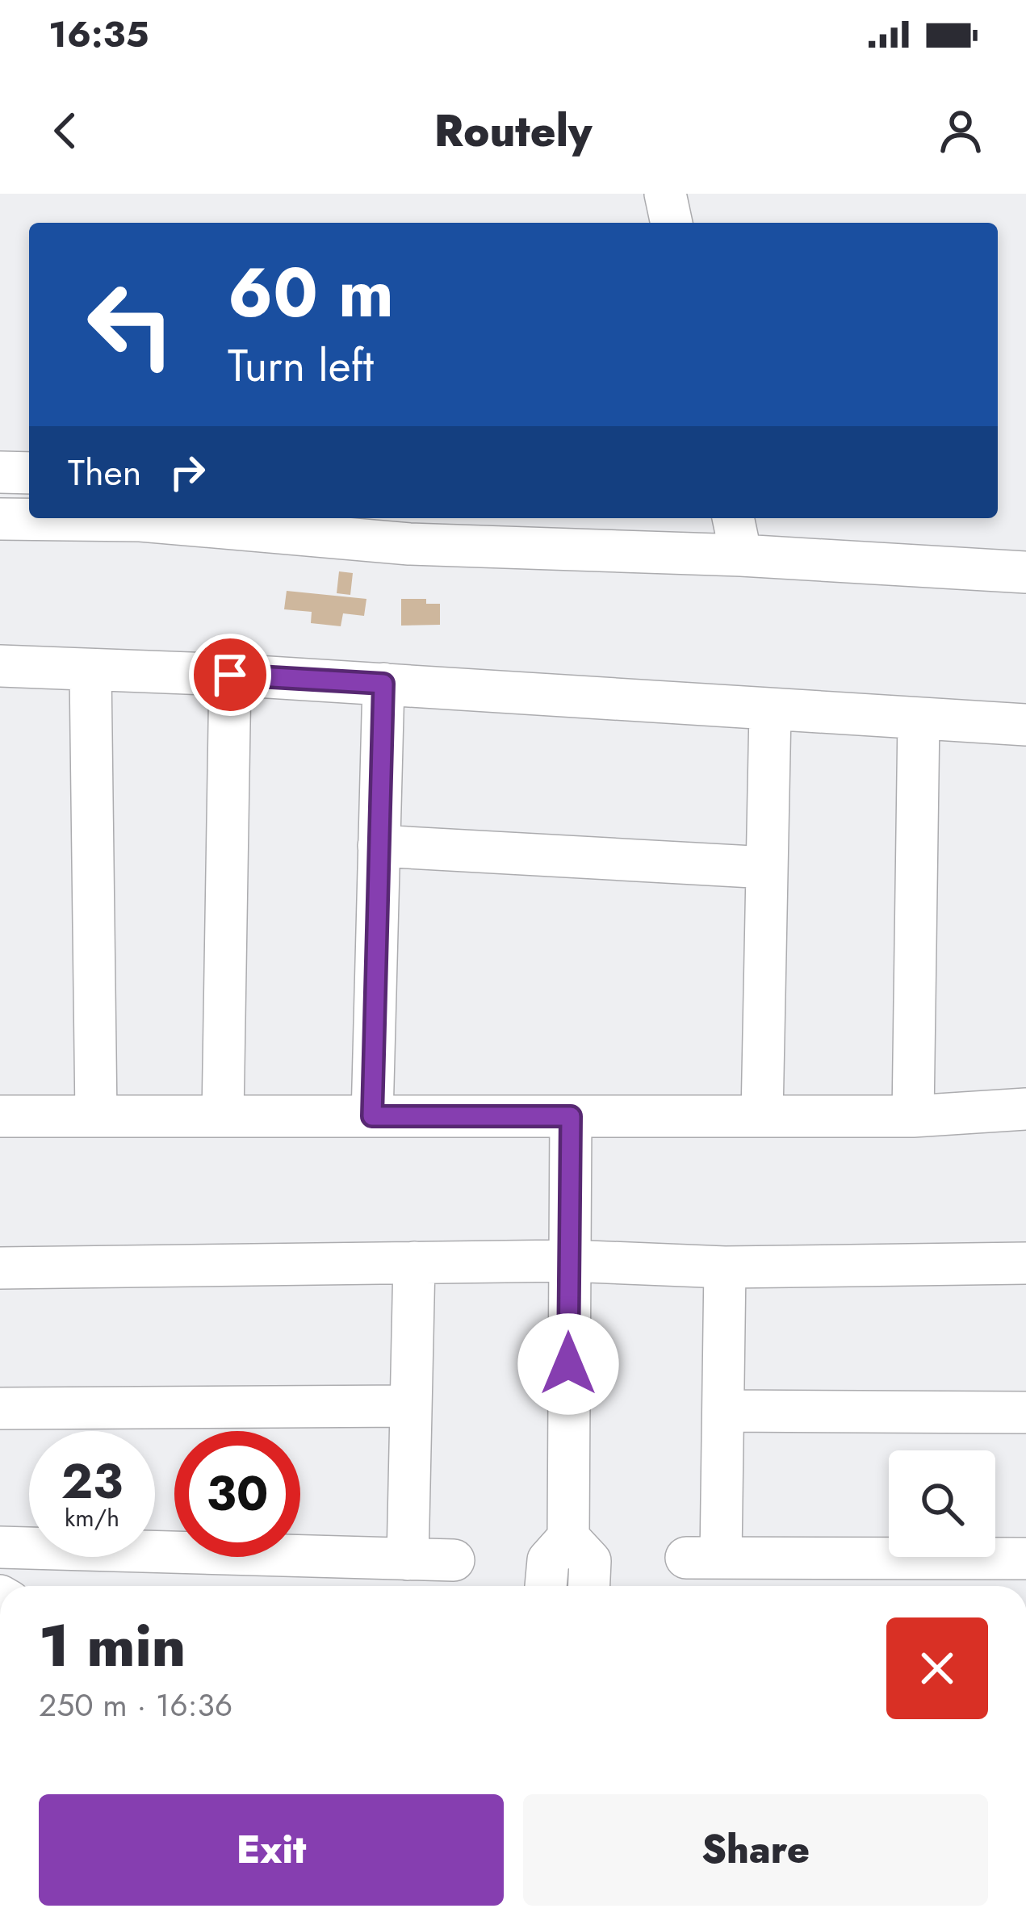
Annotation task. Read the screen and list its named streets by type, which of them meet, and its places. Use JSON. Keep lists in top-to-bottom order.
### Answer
{
  "page": {
    "status": "16:35",
    "header": "Routely",
    "turn": ["60 m", "Turn left"],
    "then": "Then",
    "speed": "23 km/h",
    "limit": "30",
    "heading": ["1 min", "250 m · 16:36"],
    "buttons": ["Exit", "Share"]
  }
}
